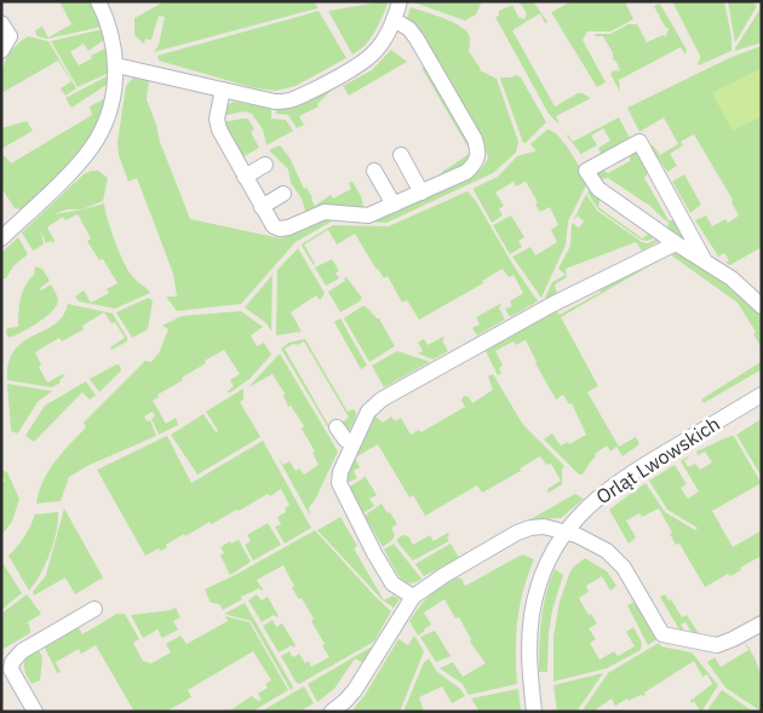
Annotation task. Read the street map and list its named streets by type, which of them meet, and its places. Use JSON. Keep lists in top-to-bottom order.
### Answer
{
  "streets": {
    "street": ["Orląt Lwowskich"]
  }
}
